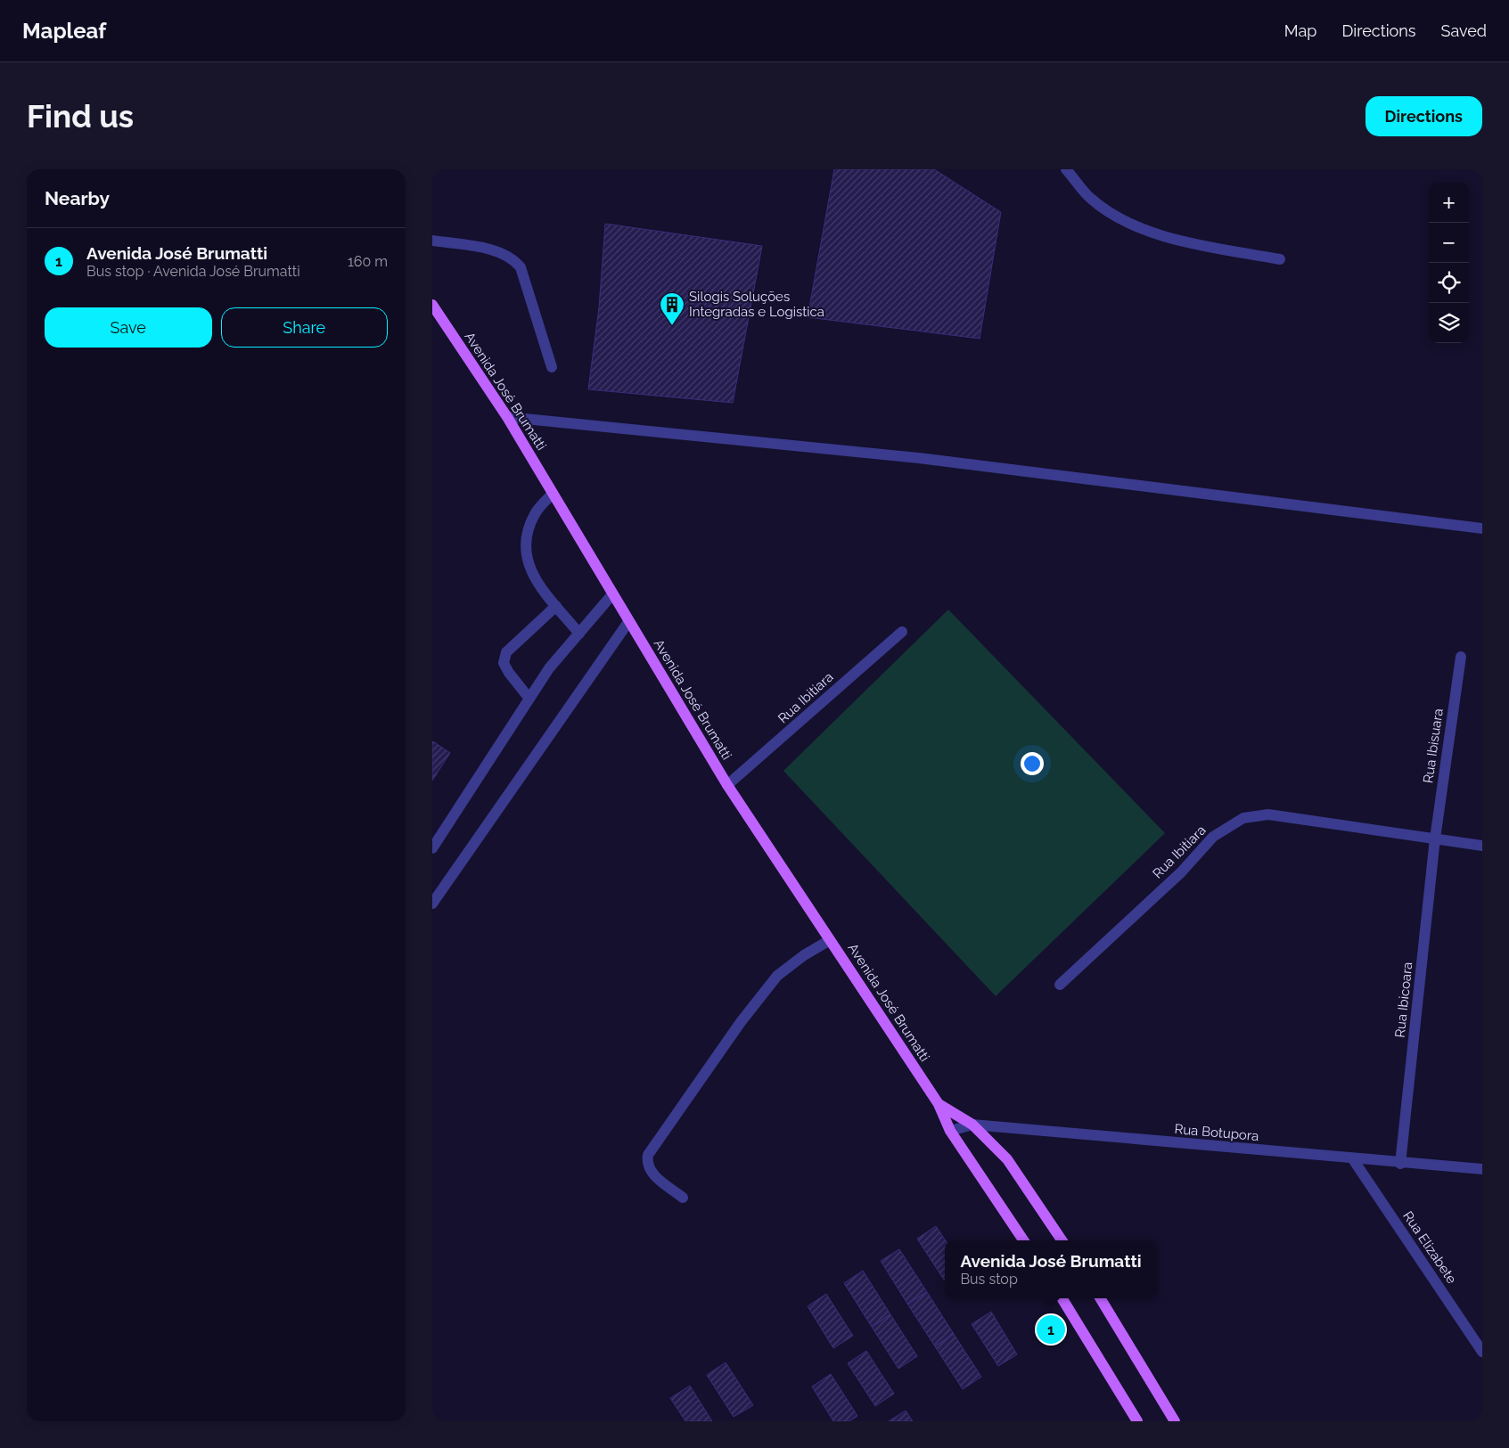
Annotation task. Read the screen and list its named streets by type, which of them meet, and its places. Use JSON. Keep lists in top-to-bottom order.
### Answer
{
  "streets": {
    "main road": ["Avenida José Brumatti"],
    "street": [
      "Rua Ibitiara",
      "Rua Ibisuara",
      "Rua Ibicoara",
      "Rua Botupora",
      "Rua Elizabete"
    ]
  },
  "crossings": [
    ["Avenida José Brumatti", "Rua Ibitiara"],
    ["Avenida José Brumatti", "Rua Botupora"],
    ["Rua Ibitiara", "Rua Ibisuara"],
    ["Rua Ibitiara", "Rua Ibicoara"],
    ["Rua Ibisuara", "Rua Ibicoara"],
    ["Rua Ibicoara", "Rua Botupora"],
    ["Rua Botupora", "Rua Elizabete"]
  ],
  "places": {
    "building": ["Silogis Soluções Integradas e Logistica"]
  },
  "page": {
    "header": "Mapleaf",
    "nav": ["Map", "Directions", "Saved"],
    "buttons": [
      "Directions",
      ["Save", "Share"]
    ],
    "title": "Find us",
    "heading": "Nearby",
    "map_buttons": ["+", "−"],
    "list": [
      {
        "mark": "1",
        "name": "Avenida José Brumatti",
        "note": "Bus stop · Avenida José Brumatti",
        "value": "160 m"
      }
    ],
    "popup": ["Avenida José Brumatti", "Bus stop"],
    "pins": "1"
  }
}
